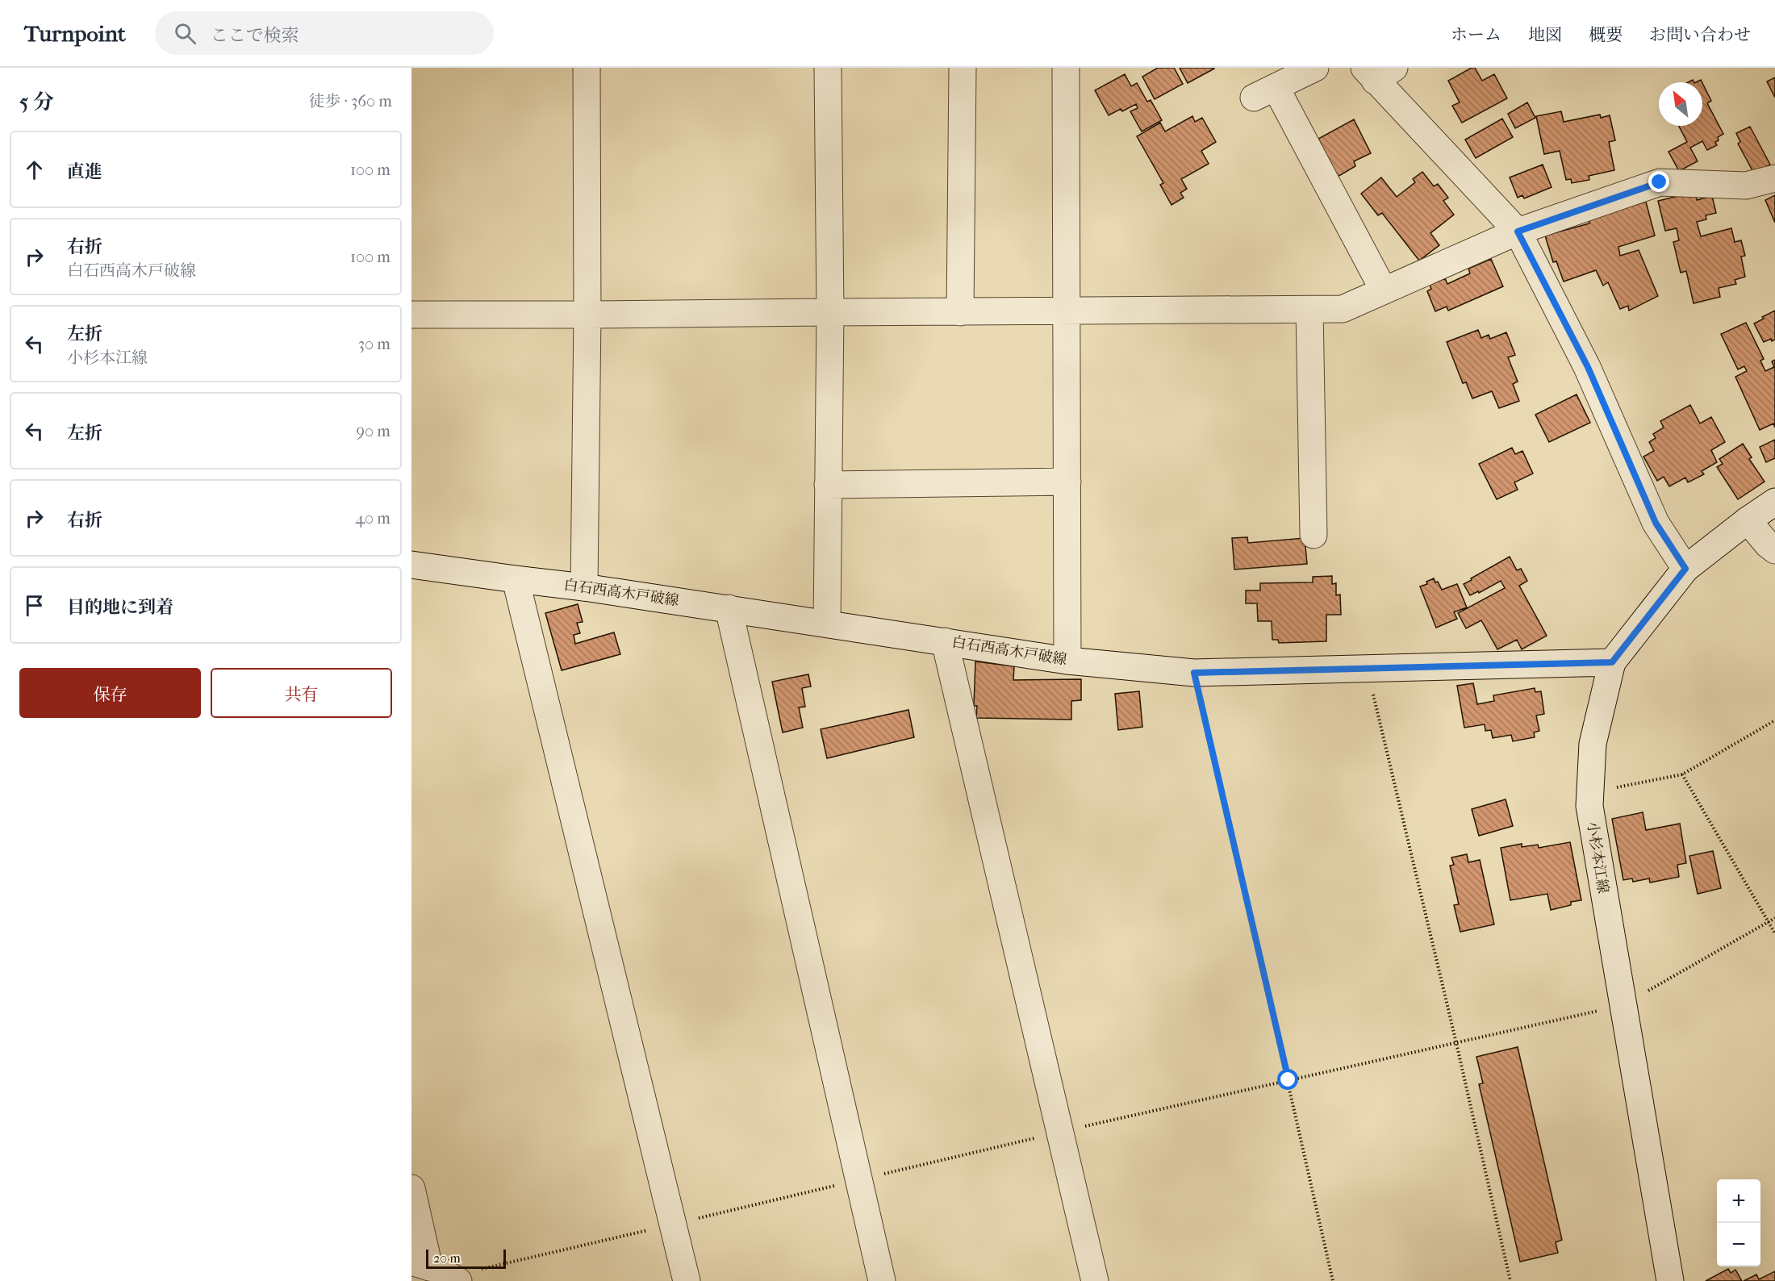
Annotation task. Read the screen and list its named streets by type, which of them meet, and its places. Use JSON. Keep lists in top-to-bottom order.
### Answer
{
  "streets": {
    "street": ["白石西高木戸破線", "小杉本江線"]
  },
  "crossings": [
    ["白石西高木戸破線", "小杉本江線"]
  ],
  "scale_bar": "20 m",
  "north": "top left",
  "page": {
    "header": "Turnpoint",
    "search": "ここで検索",
    "nav": [
      "ホーム",
      "地図",
      "概要",
      "お問い合わせ"
    ],
    "heading": ["5 分", "徒歩 · 360 m"],
    "list": [
      ["直進", "100 m"],
      ["右折", "白石西高木戸破線", "100 m"],
      ["左折", "小杉本江線", "30 m"],
      ["左折", "90 m"],
      ["右折", "40 m"],
      "目的地に到着"
    ],
    "buttons": ["保存", "共有"],
    "map_buttons": ["+", "−"],
    "scale": "20 m"
  }
}
